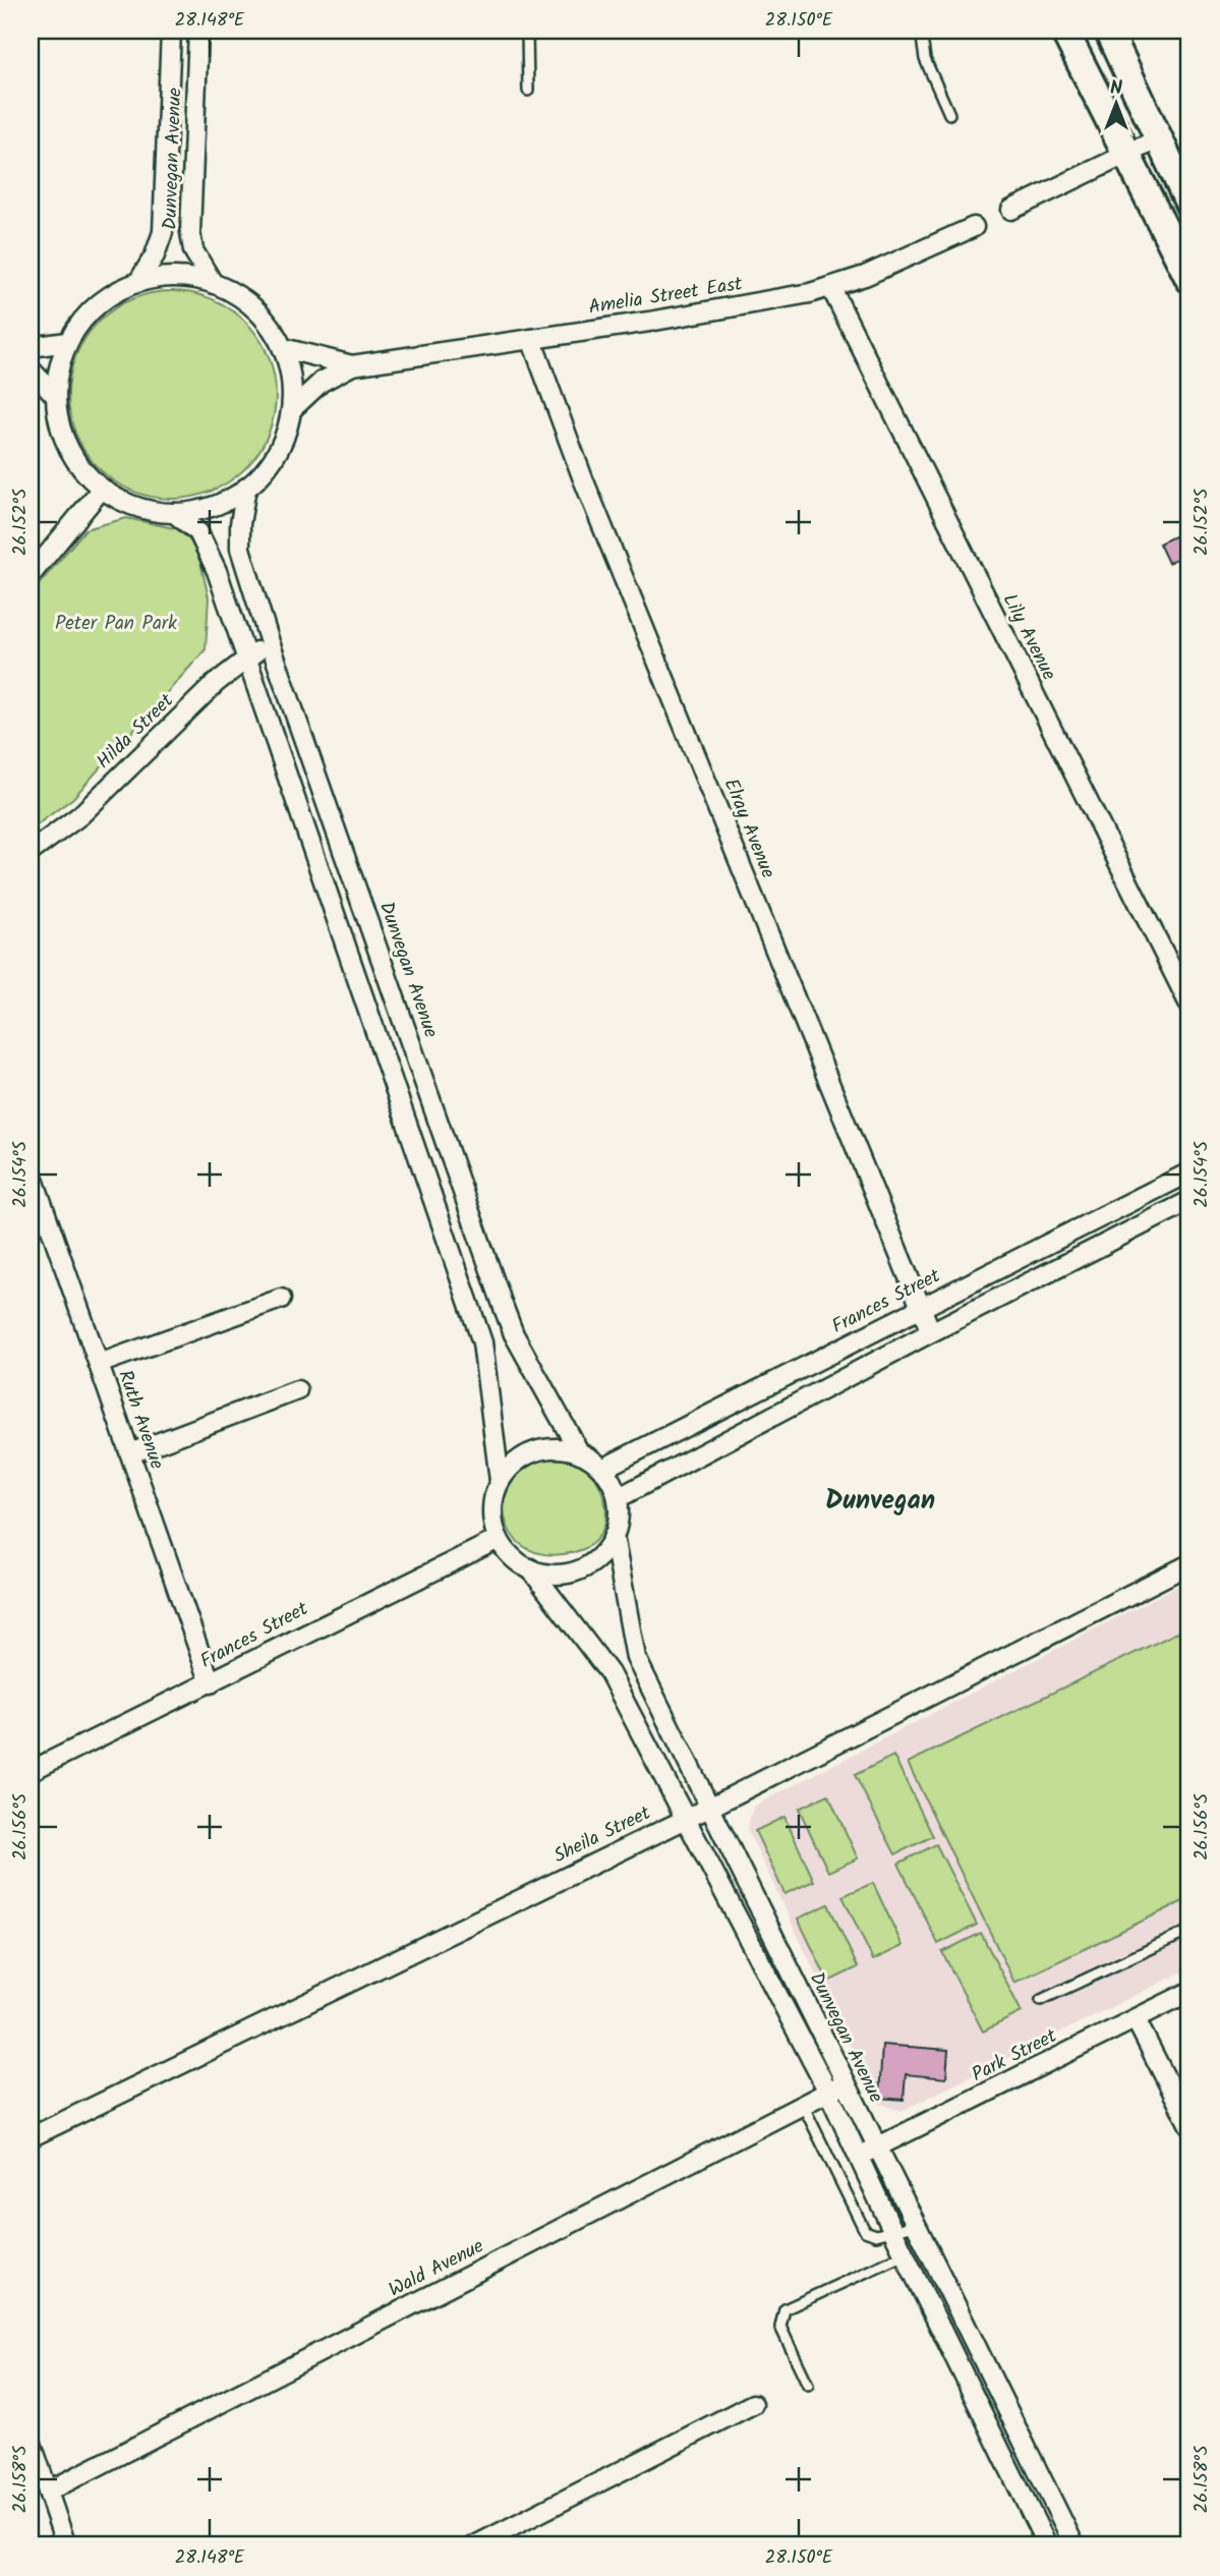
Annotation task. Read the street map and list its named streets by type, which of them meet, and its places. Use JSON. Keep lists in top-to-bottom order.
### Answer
{
  "streets": {
    "street": [
      "Dunvegan Avenue",
      "Amelia Street East",
      "Lily Avenue",
      "Hilda Street",
      "Elray Avenue",
      "Frances Street",
      "Ruth Avenue",
      "Sheila Street",
      "Park Street",
      "Wald Avenue"
    ]
  },
  "crossings": [
    ["Dunvegan Avenue", "Amelia Street East"],
    ["Dunvegan Avenue", "Hilda Street"],
    ["Dunvegan Avenue", "Frances Street"],
    ["Dunvegan Avenue", "Sheila Street"],
    ["Dunvegan Avenue", "Park Street"],
    ["Dunvegan Avenue", "Wald Avenue"],
    ["Amelia Street East", "Lily Avenue"],
    ["Amelia Street East", "Elray Avenue"],
    ["Elray Avenue", "Frances Street"],
    ["Frances Street", "Ruth Avenue"]
  ],
  "districts": ["Dunvegan"],
  "parks": ["Peter Pan Park"],
  "north": "top",
  "coordinates": [
    "28.148°E",
    "28.150°E",
    "26.152°S",
    "26.154°S",
    "26.156°S",
    "26.158°S"
  ]
}
